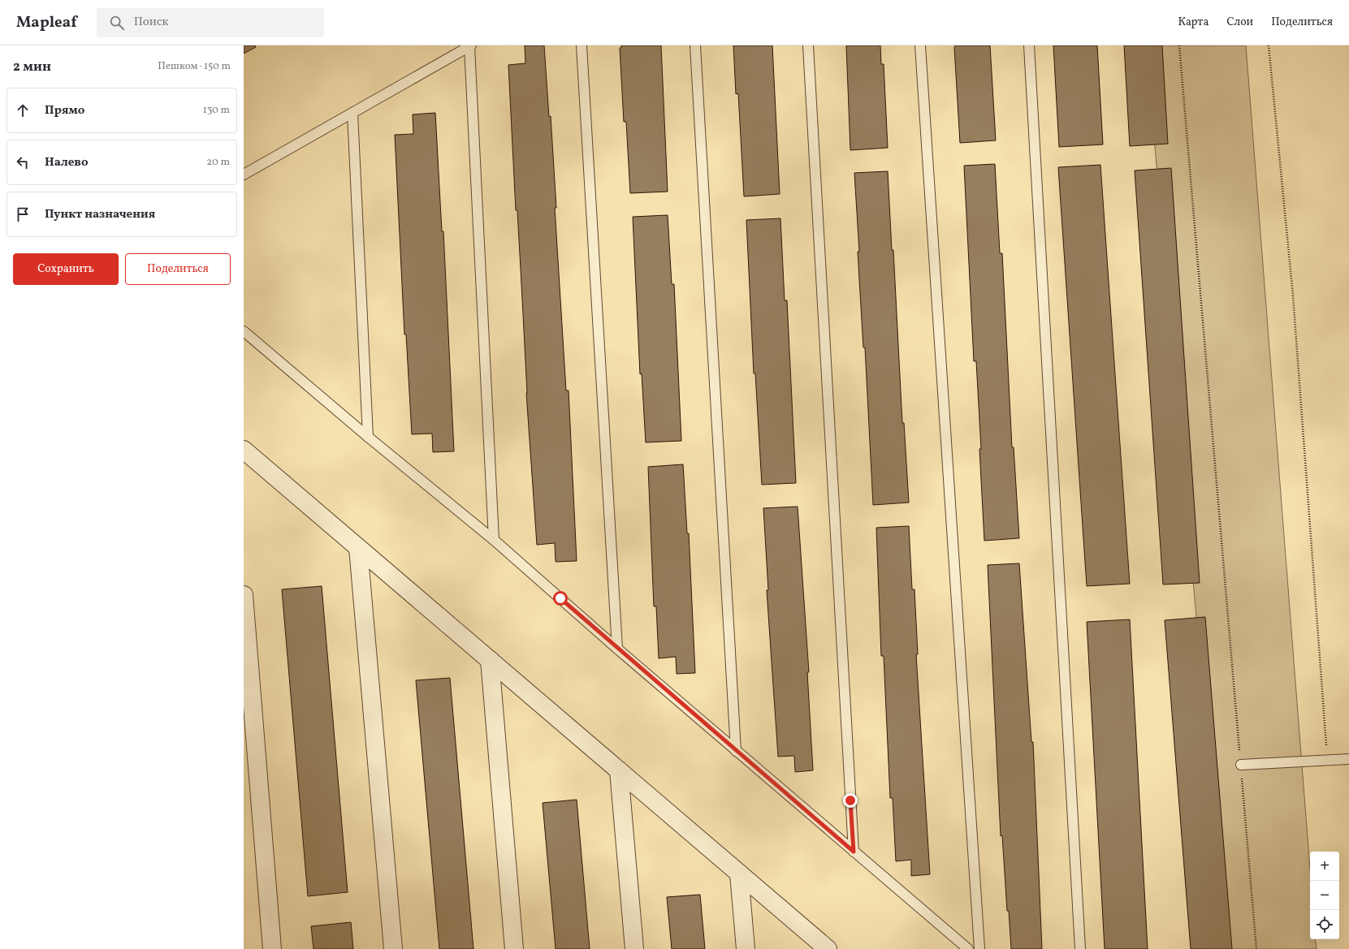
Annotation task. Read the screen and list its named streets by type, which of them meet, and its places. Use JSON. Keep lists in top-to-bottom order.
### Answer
{
  "page": {
    "header": "Mapleaf",
    "search": "Поиск",
    "nav": ["Карта", "Слои", "Поделиться"],
    "heading": ["2 мин", "Пешком · 150 m"],
    "list": [
      ["Прямо", "130 m"],
      ["Налево", "20 m"],
      "Пункт назначения"
    ],
    "buttons": ["Сохранить", "Поделиться"],
    "map_buttons": ["+", "−"]
  }
}
